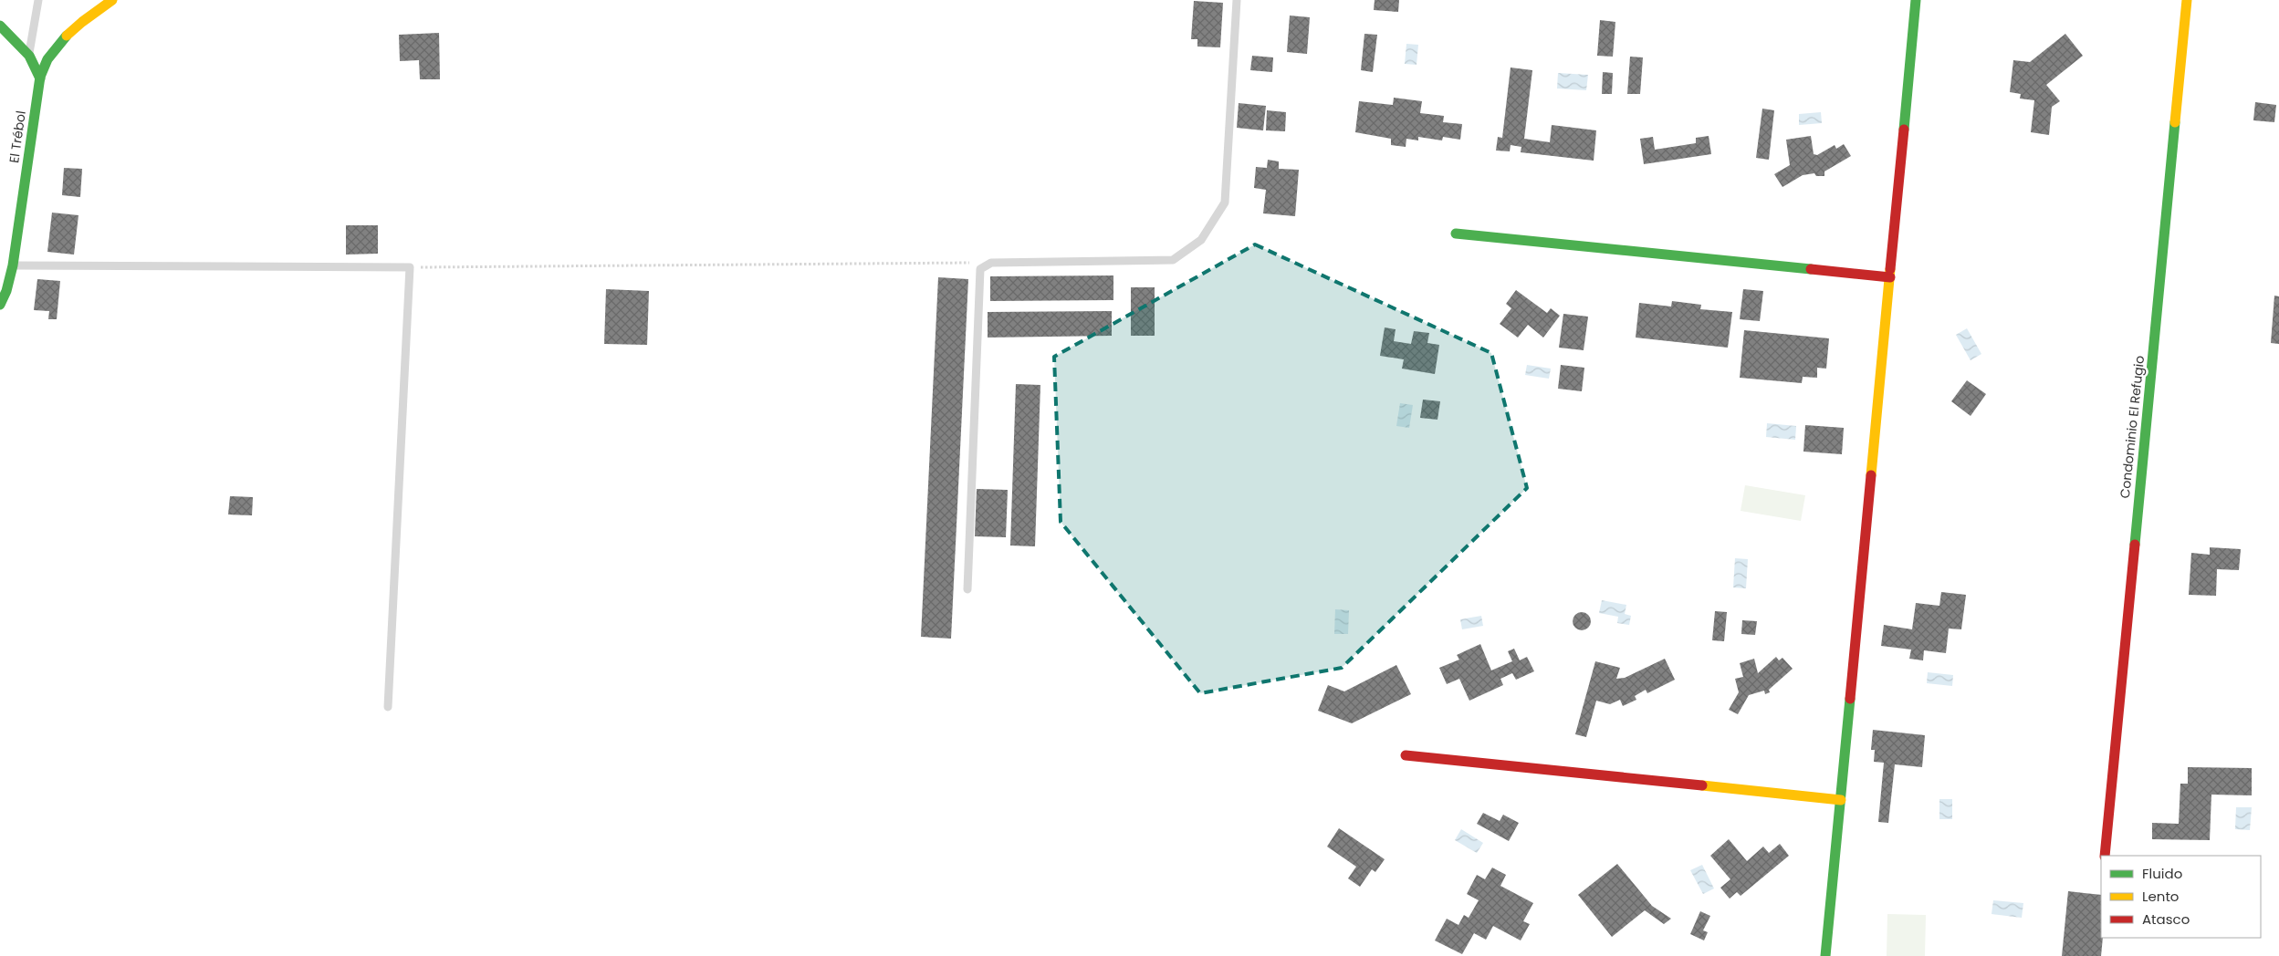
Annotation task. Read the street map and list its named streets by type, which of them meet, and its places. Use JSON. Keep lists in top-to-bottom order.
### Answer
{
  "streets": {
    "street": ["El Trébol", "Condominio El Refugio"]
  },
  "legend": ["Fluido", "Lento", "Atasco"]
}
